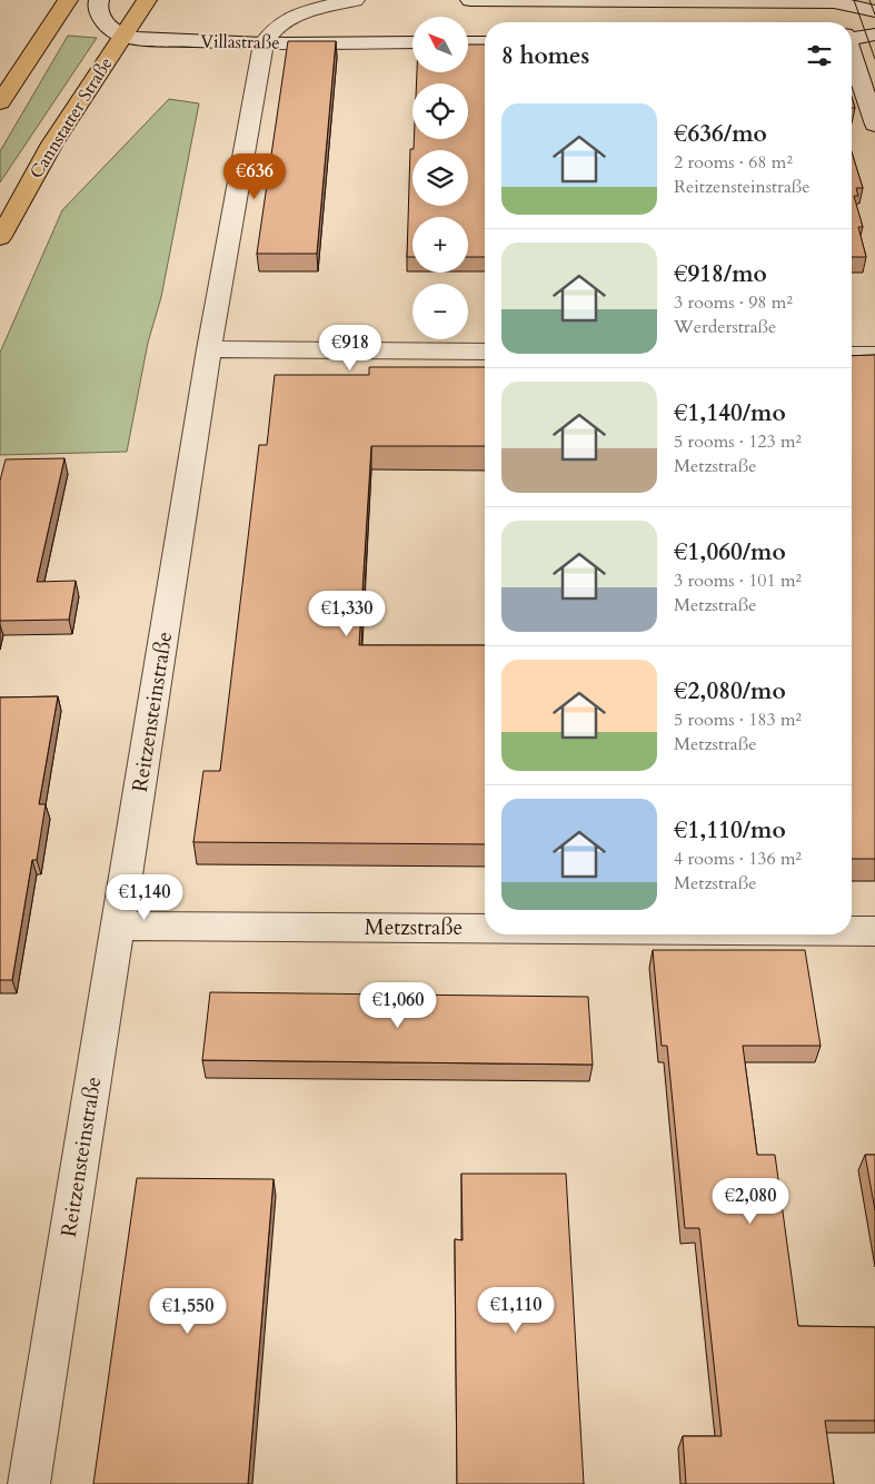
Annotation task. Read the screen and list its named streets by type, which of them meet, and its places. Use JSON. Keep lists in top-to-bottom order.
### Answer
{
  "streets": {
    "main road": ["Cannstatter Straße"],
    "street": ["Villastraße", "Reitzensteinstraße", "Metzstraße"]
  },
  "crossings": [
    ["Villastraße", "Cannstatter Straße"],
    ["Villastraße", "Reitzensteinstraße"],
    ["Reitzensteinstraße", "Metzstraße"]
  ],
  "north": "top left",
  "page": {
    "map_buttons": ["+", "−"],
    "heading": "8 homes",
    "list": [
      {
        "name": "€636/mo",
        "note": "2 rooms · 68 m² · Reitzensteinstraße"
      },
      {
        "name": "€918/mo",
        "note": "3 rooms · 98 m² · Werderstraße"
      },
      {
        "name": "€1,140/mo",
        "note": "5 rooms · 123 m² · Metzstraße"
      },
      {
        "name": "€1,060/mo",
        "note": "3 rooms · 101 m² · Metzstraße"
      },
      {
        "name": "€2,080/mo",
        "note": "5 rooms · 183 m² · Metzstraße"
      },
      {
        "name": "€1,110/mo",
        "note": "4 rooms · 136 m² · Metzstraße"
      }
    ],
    "price": [
      "€636",
      "€918",
      "€1,330",
      "€1,140",
      "€1,060",
      "€2,080",
      "€1,110",
      "€1,550"
    ]
  }
}
